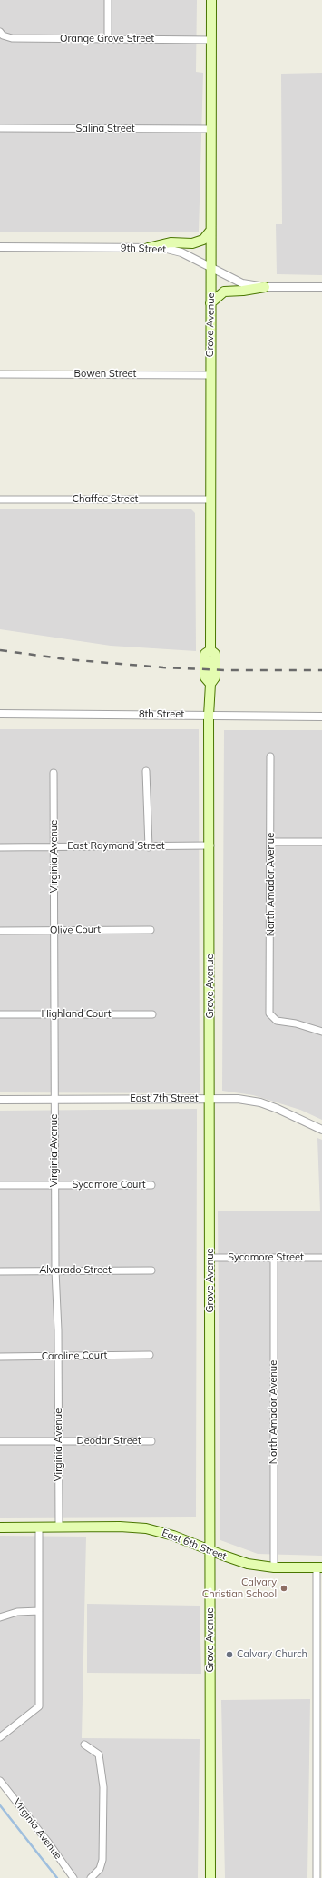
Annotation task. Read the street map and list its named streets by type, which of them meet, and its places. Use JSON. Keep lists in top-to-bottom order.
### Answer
{
  "streets": {
    "main road": ["Grove Avenue", "East 6th Street"],
    "street": [
      "Orange Grove Street",
      "Salina Street",
      "9th Street",
      "Bowen Street",
      "Chaffee Street",
      "8th Street",
      "East Raymond Street",
      "Virginia Avenue",
      "North Amador Avenue",
      "Olive Court",
      "Highland Court",
      "East 7th Street",
      "Sycamore Court",
      "Sycamore Street",
      "Alvarado Street",
      "Caroline Court",
      "Deodar Street"
    ]
  },
  "crossings": [
    ["Orange Grove Street", "Grove Avenue"],
    ["Salina Street", "Grove Avenue"],
    ["9th Street", "Grove Avenue"],
    ["Grove Avenue", "Bowen Street"],
    ["Grove Avenue", "Chaffee Street"],
    ["Grove Avenue", "8th Street"],
    ["Grove Avenue", "East Raymond Street"],
    ["Grove Avenue", "East 7th Street"],
    ["Grove Avenue", "Sycamore Street"],
    ["Grove Avenue", "East 6th Street"],
    ["East Raymond Street", "Virginia Avenue"],
    ["Virginia Avenue", "Olive Court"],
    ["Virginia Avenue", "Highland Court"],
    ["Virginia Avenue", "East 7th Street"],
    ["Virginia Avenue", "Sycamore Court"],
    ["Virginia Avenue", "Alvarado Street"],
    ["Virginia Avenue", "Caroline Court"],
    ["Virginia Avenue", "Deodar Street"],
    ["Virginia Avenue", "East 6th Street"],
    ["North Amador Avenue", "Sycamore Street"],
    ["North Amador Avenue", "East 6th Street"]
  ],
  "places": ["Calvary Christian School", "Calvary Church"]
}
